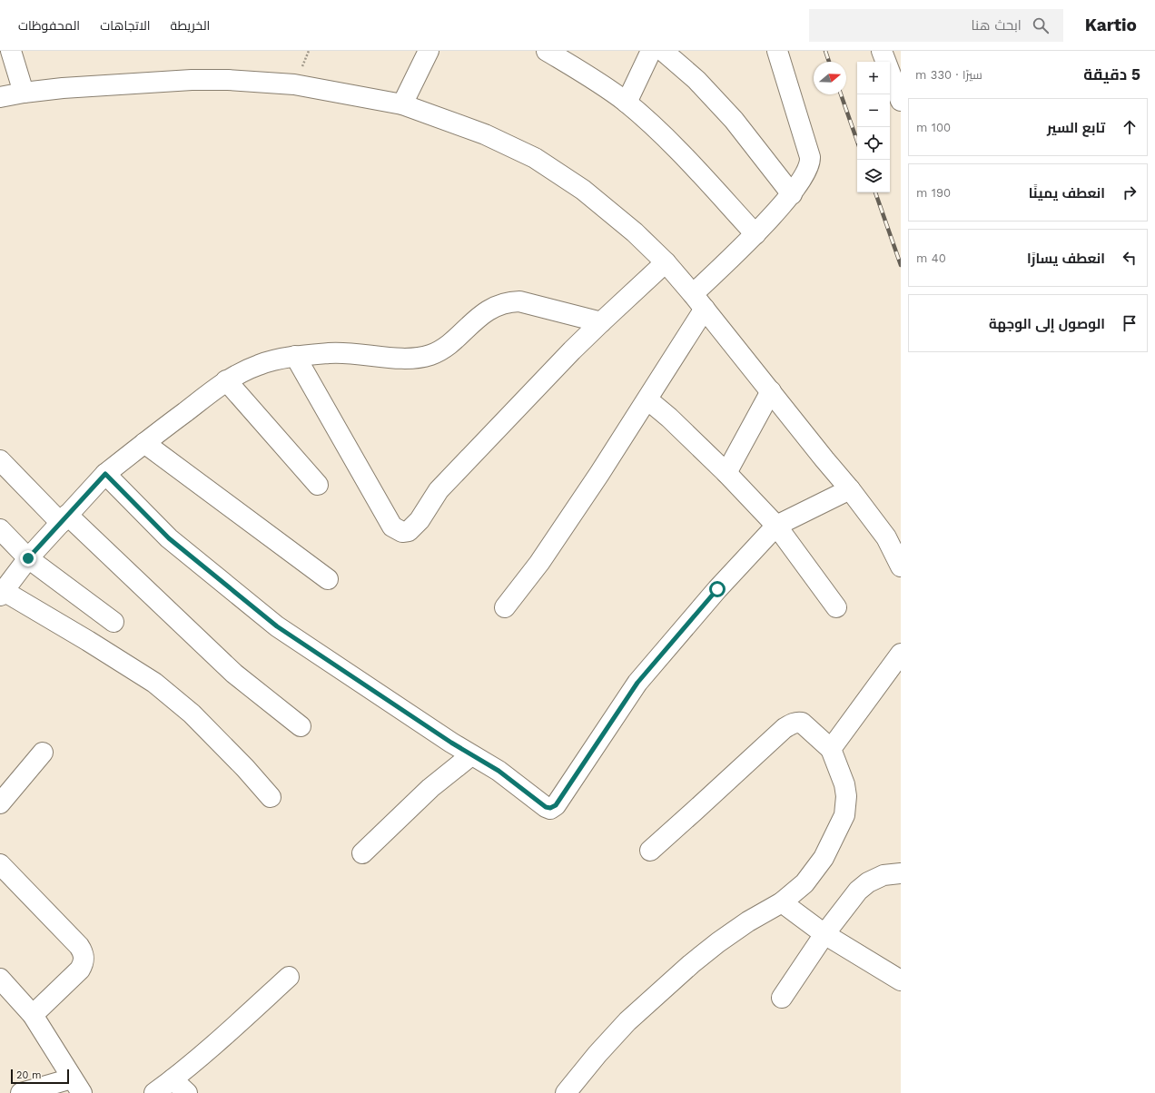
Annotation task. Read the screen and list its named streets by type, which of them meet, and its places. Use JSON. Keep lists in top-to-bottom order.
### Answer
{
  "scale_bar": "20 m",
  "north": "right",
  "page": {
    "header": "Kartio",
    "search": "ابحث هنا",
    "nav": ["الخريطة", "الاتجاهات", "المحفوظات"],
    "heading": ["5 دقيقة", "سيرًا · 330 m"],
    "map_buttons": ["+", "−"],
    "list": [
      ["تابع السير", "100 m"],
      ["انعطف يمينًا", "190 m"],
      ["انعطف يسارًا", "40 m"],
      "الوصول إلى الوجهة"
    ],
    "scale": "20 m"
  }
}
